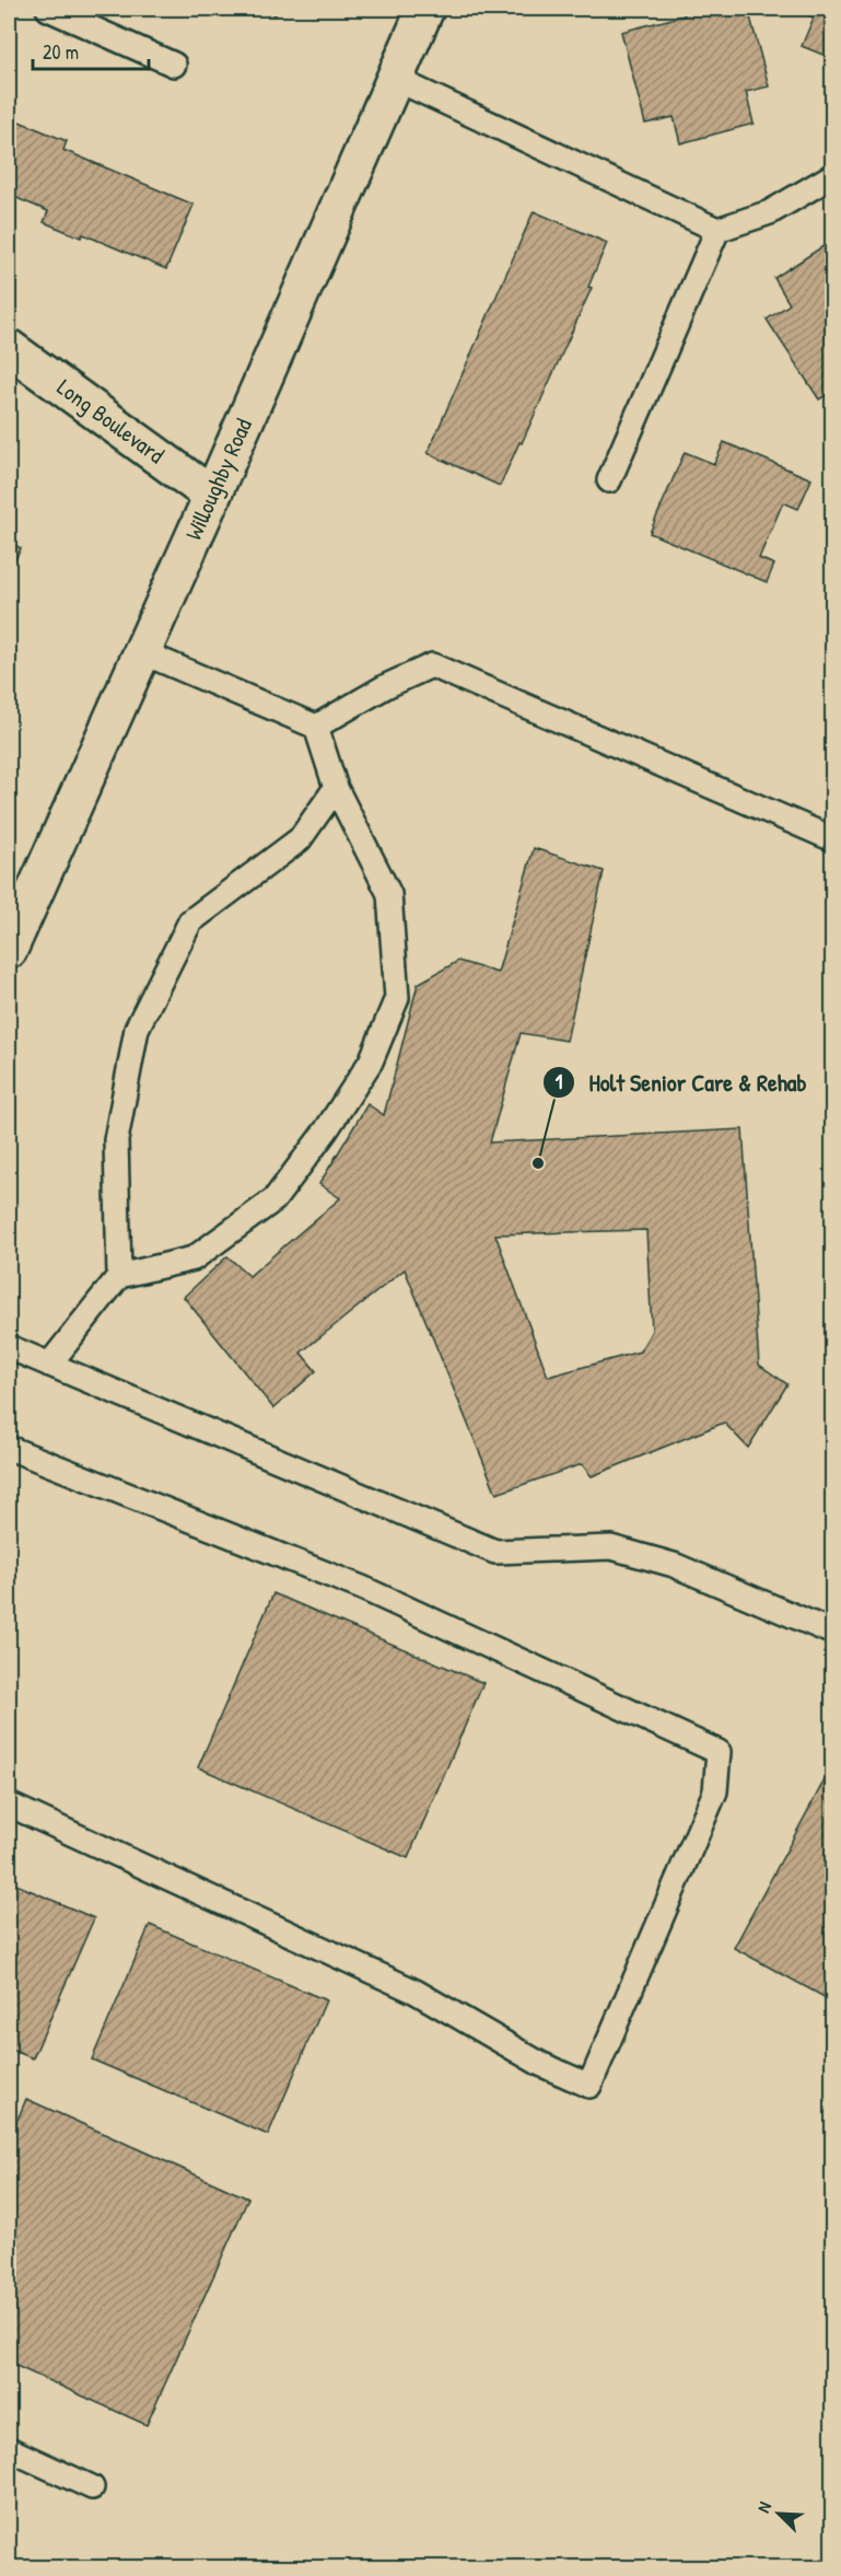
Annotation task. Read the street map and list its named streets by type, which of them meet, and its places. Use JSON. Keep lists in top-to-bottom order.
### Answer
{
  "streets": {
    "street": ["Long Boulevard", "Willoughby Road"]
  },
  "crossings": [
    ["Long Boulevard", "Willoughby Road"]
  ],
  "places": ["Holt Senior Care & Rehab"],
  "scale_bar": "20 m",
  "north": "top left"
}
